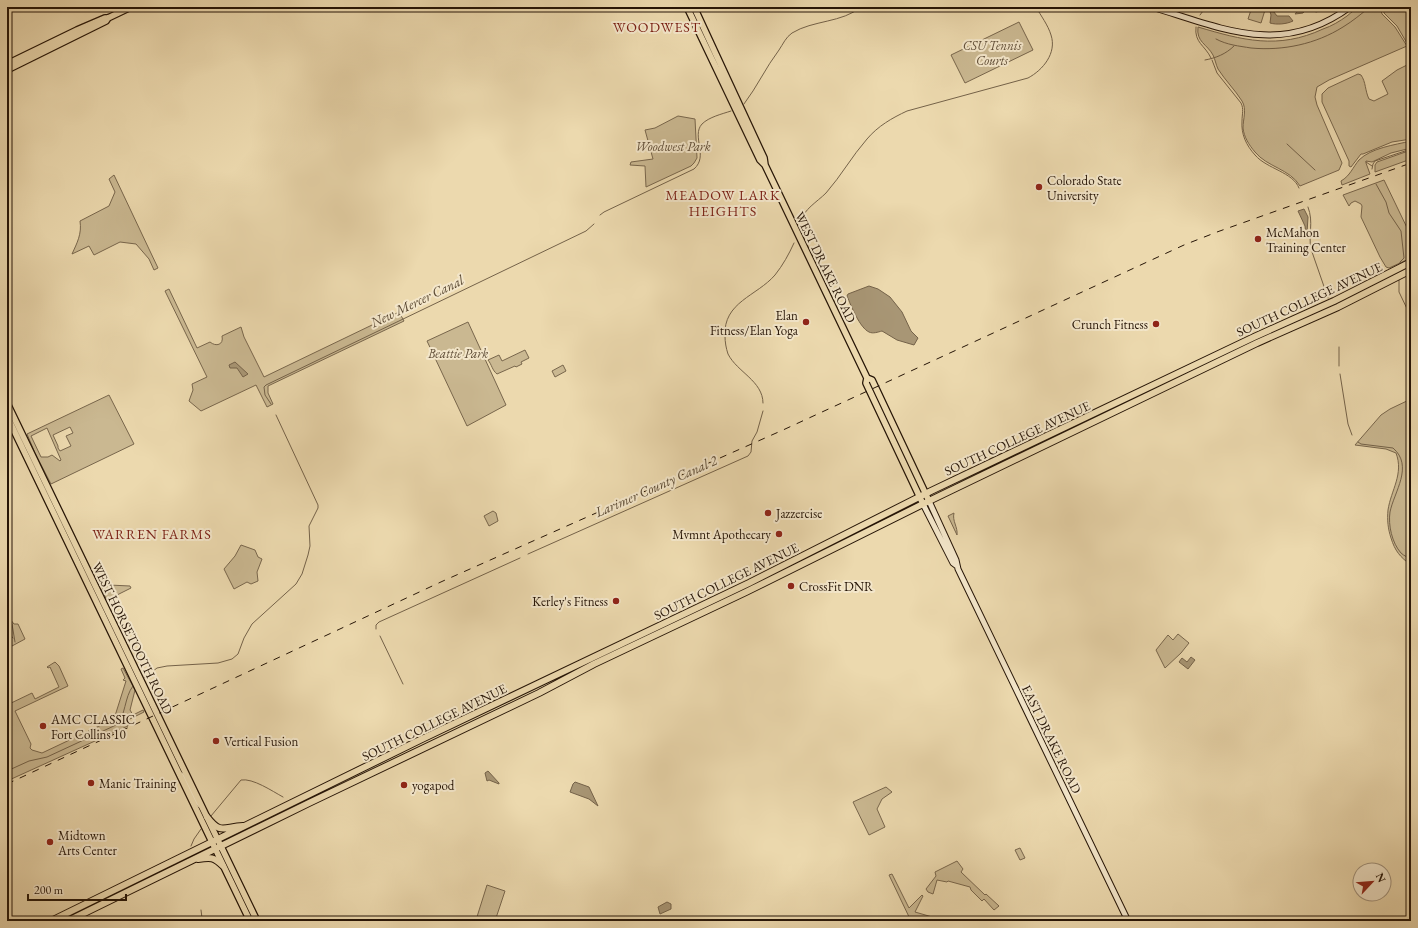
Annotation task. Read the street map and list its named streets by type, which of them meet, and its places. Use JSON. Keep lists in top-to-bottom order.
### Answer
{
  "streets": {
    "highway": ["SOUTH COLLEGE AVENUE"],
    "main road": ["WEST DRAKE ROAD", "WEST HORSETOOTH ROAD", "EAST DRAKE ROAD"]
  },
  "crossings": [
    ["WEST DRAKE ROAD", "SOUTH COLLEGE AVENUE"],
    ["WEST DRAKE ROAD", "EAST DRAKE ROAD"],
    ["SOUTH COLLEGE AVENUE", "WEST HORSETOOTH ROAD"],
    ["SOUTH COLLEGE AVENUE", "EAST DRAKE ROAD"]
  ],
  "districts": ["WOODWEST", "MEADOW LARK HEIGHTS", "WARREN FARMS"],
  "water": ["New Mercer Canal", "Larimer County Canal 2"],
  "parks": ["CSU Tennis Courts", "Woodwest Park", "Beattie Park"],
  "places": [
    "Colorado State University",
    "McMahon Training Center",
    "Elan Fitness/Elan Yoga",
    "Crunch Fitness",
    "Jazzercise",
    "Mvmnt Apothecary",
    "CrossFit DNR",
    "Kerley's Fitness",
    "AMC CLASSIC Fort Collins 10",
    "Vertical Fusion",
    "Manic Training",
    "yogapod",
    "Midtown Arts Center"
  ],
  "scale_bar": "200 m",
  "north": "top right"
}
